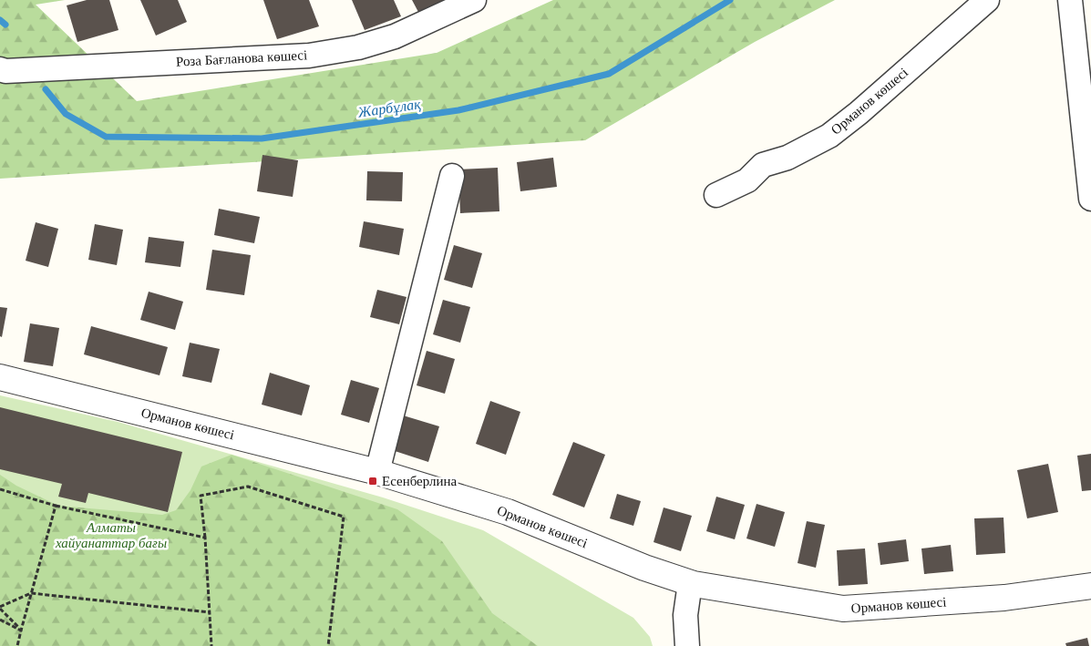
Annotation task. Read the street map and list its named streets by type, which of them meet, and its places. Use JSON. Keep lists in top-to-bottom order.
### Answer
{
  "streets": {
    "street": ["Роза Бағланова көшесі", "Орманов көшесі"]
  },
  "water": ["Жарбұлақ"],
  "parks": ["Алматы хайуанаттар бағы"],
  "places": {
    "transit": ["Есенберлина"]
  }
}
